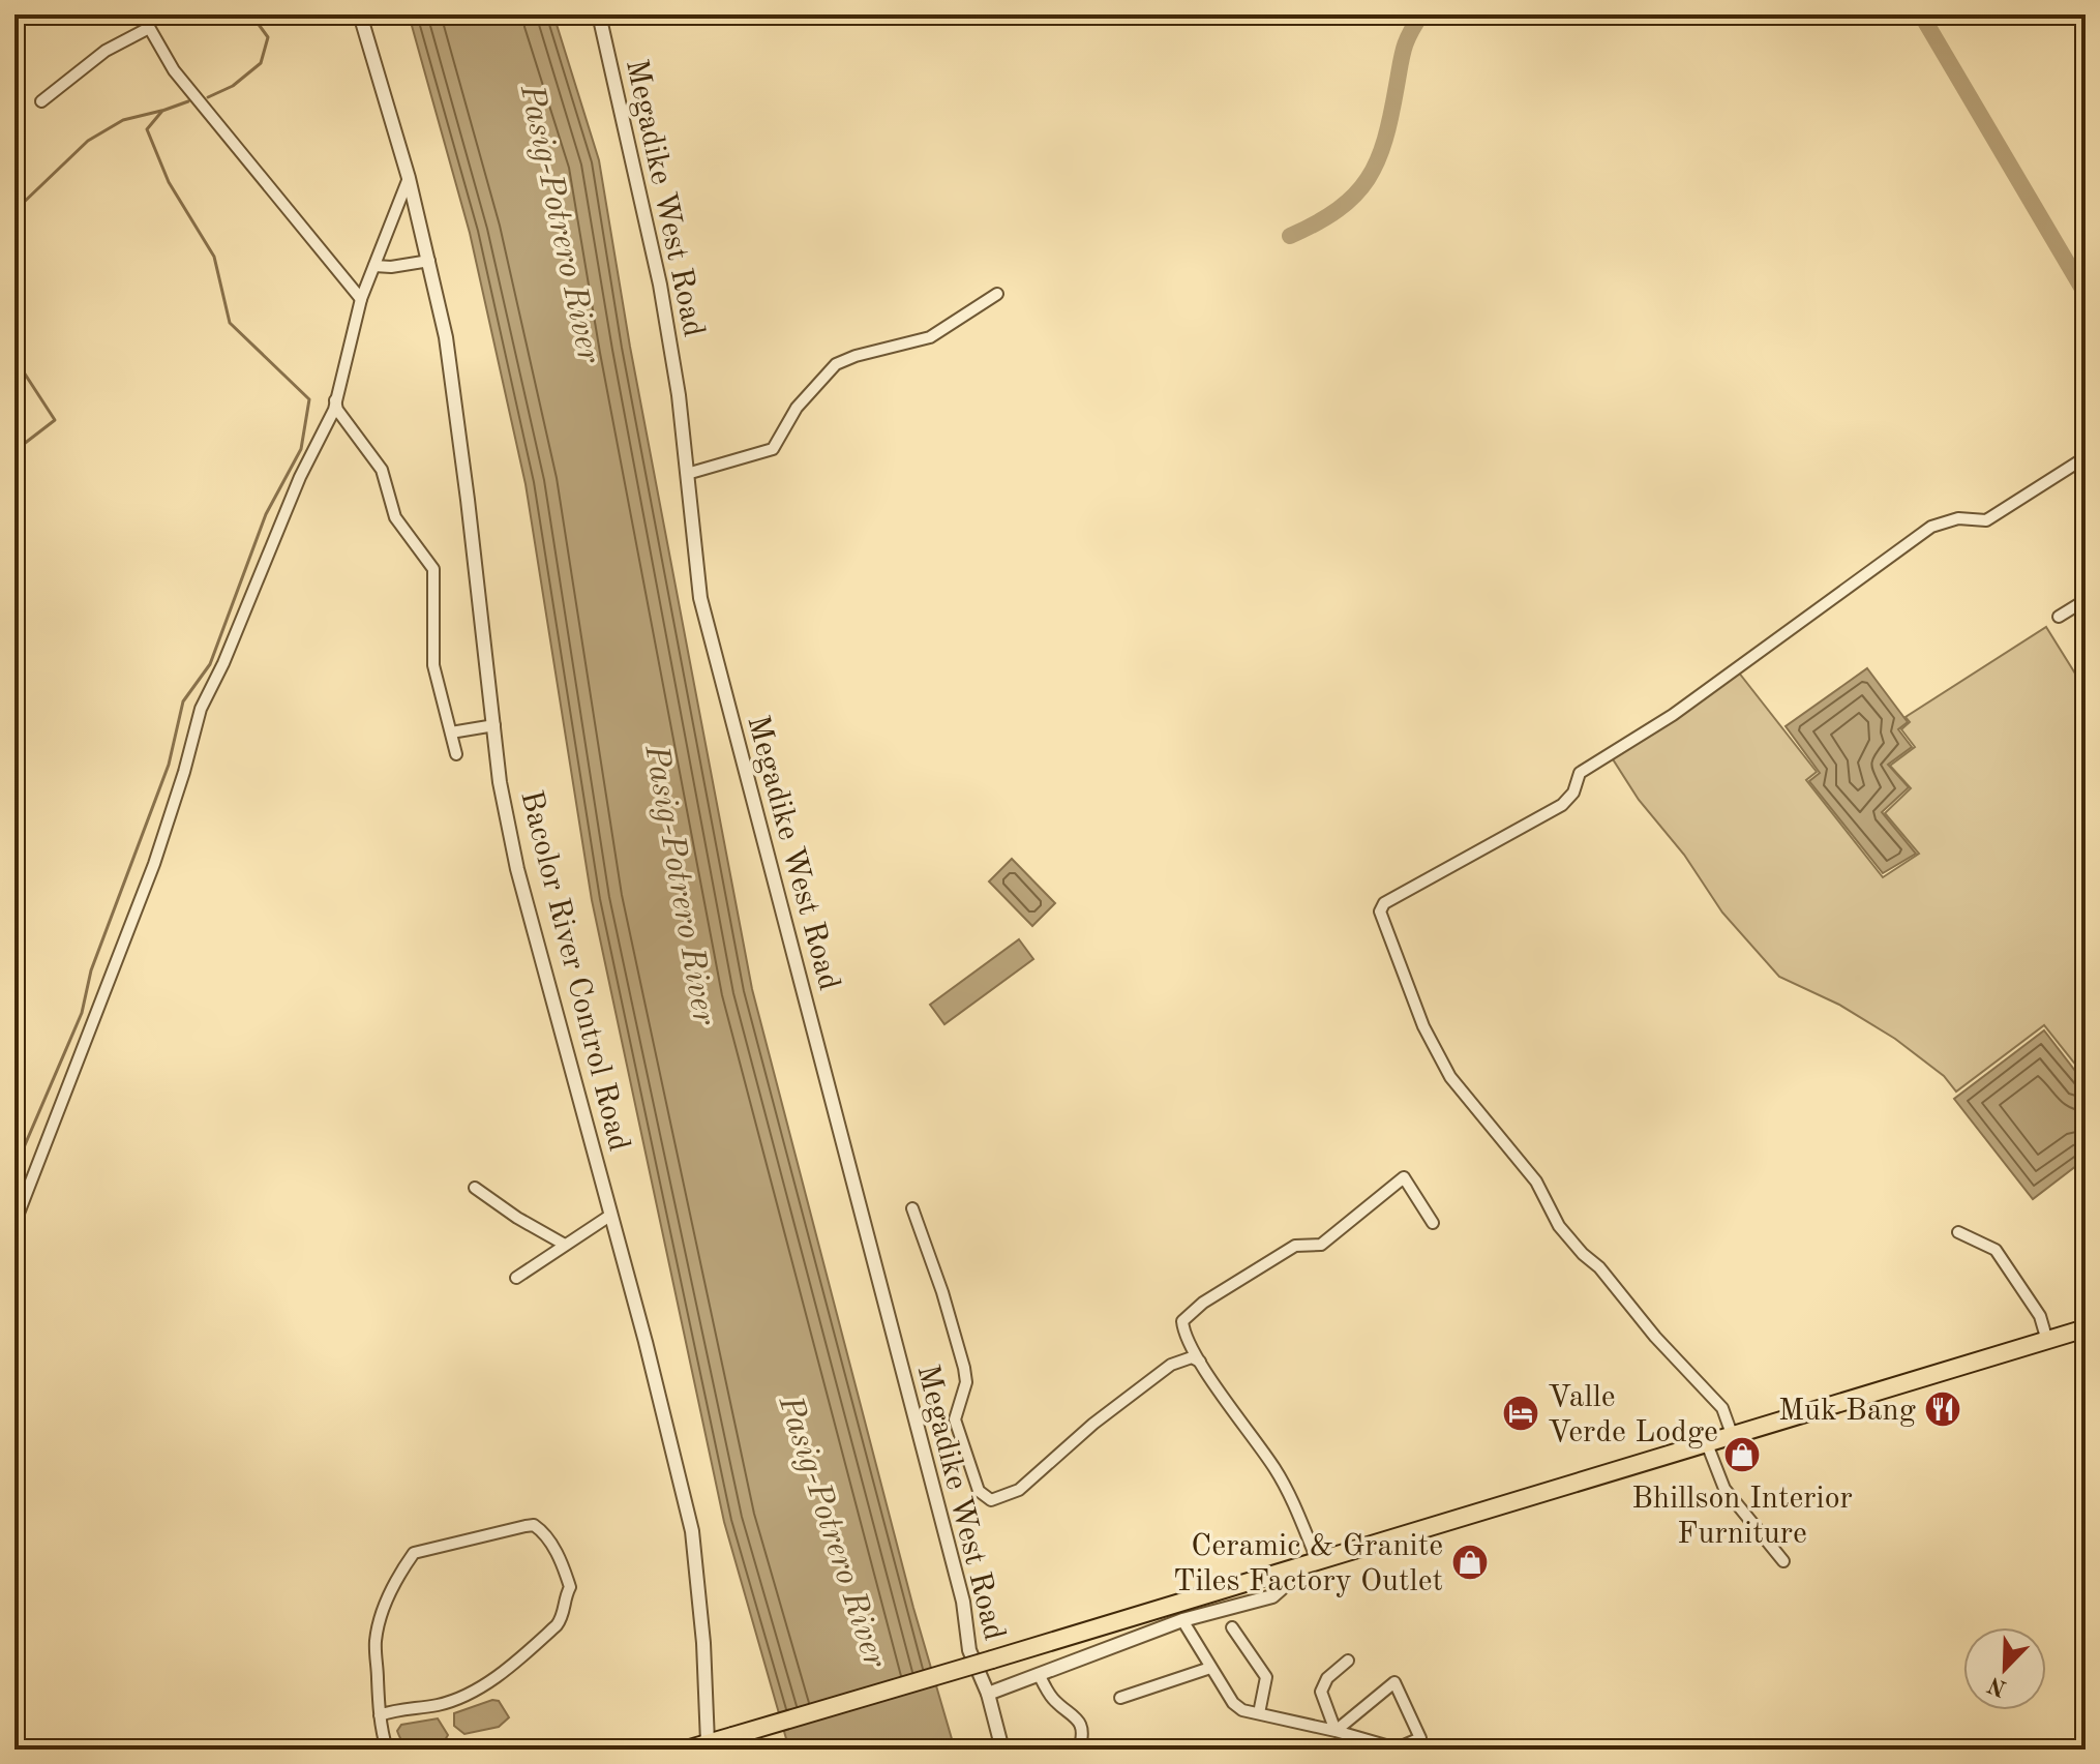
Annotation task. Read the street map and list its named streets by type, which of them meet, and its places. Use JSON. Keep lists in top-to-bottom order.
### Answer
{
  "streets": {
    "street": ["Megadike West Road", "Bacolor River Control Road"]
  },
  "water": ["Pasig-Potrero River"],
  "places": {
    "restaurant": ["Muk Bang"],
    "hotel": ["Valle Verde Lodge"],
    "shop": ["Bhillson Interior Furniture", "Ceramic & Granite Tiles Factory Outlet"]
  },
  "north": "bottom left"
}
